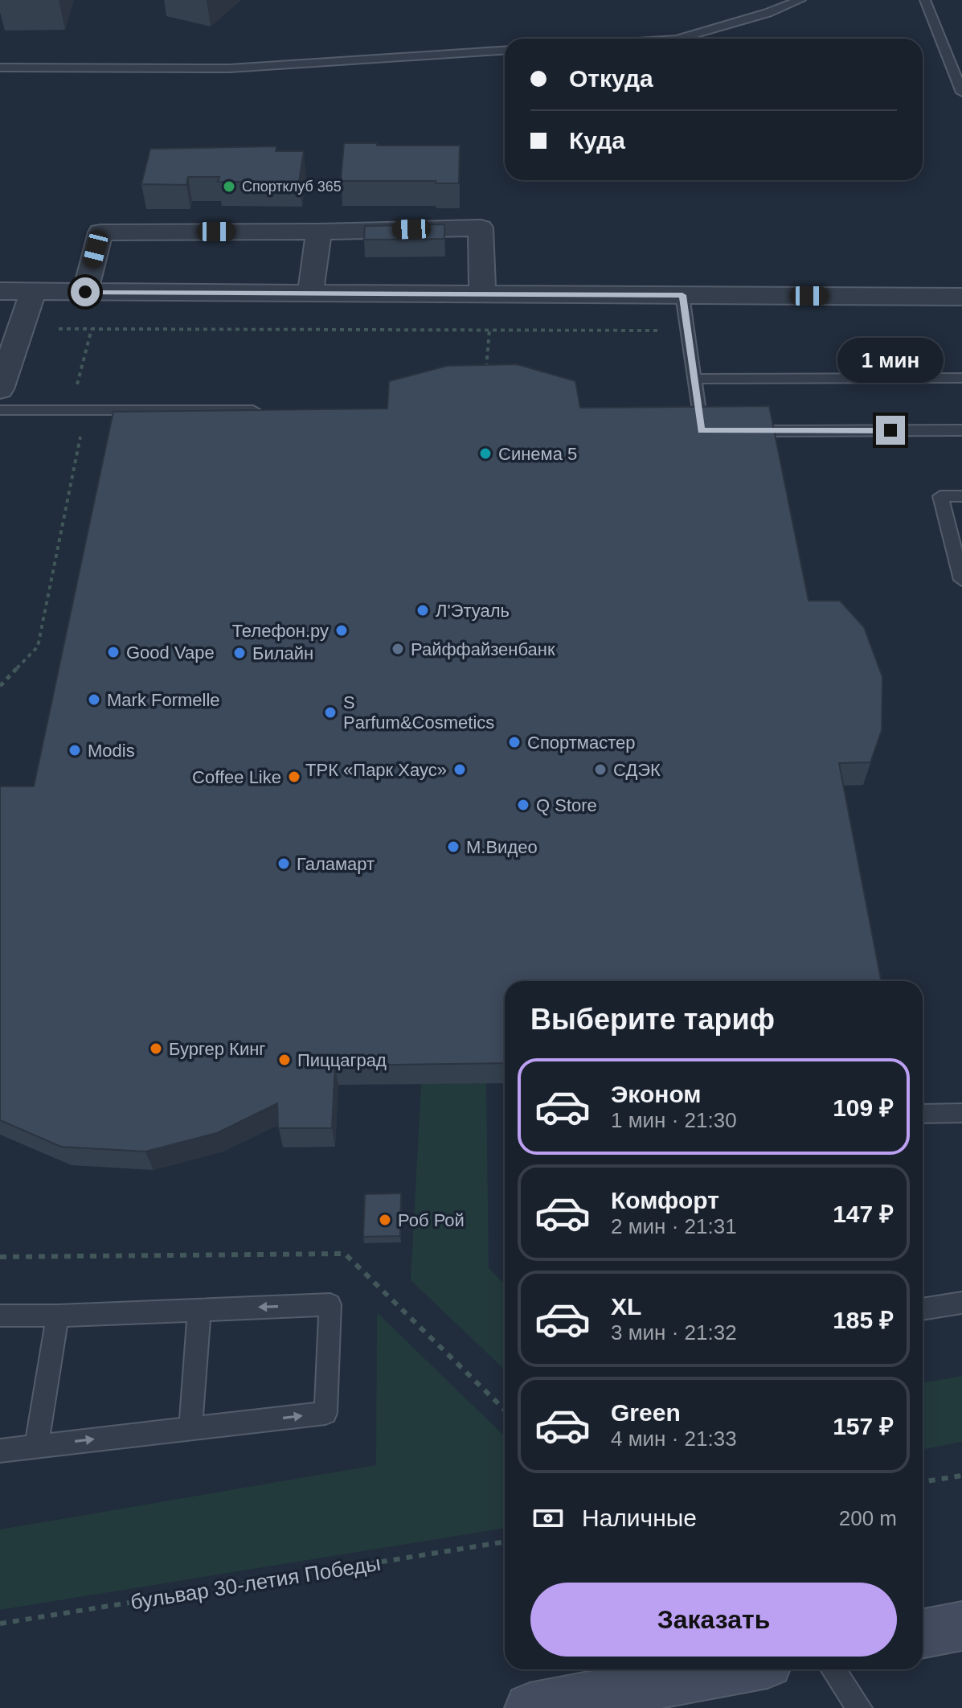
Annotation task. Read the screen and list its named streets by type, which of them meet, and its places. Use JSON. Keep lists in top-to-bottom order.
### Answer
{
  "streets": {
    "path": ["бульвар 30-летия Победы"]
  },
  "places": [
    "Спортклуб 365",
    "Синема 5",
    "Л'Этуаль",
    "Телефон.ру",
    "Райффайзенбанк",
    "Good Vape",
    "Билайн",
    "Mark Formelle",
    "S Parfum&Cosmetics",
    "Спортмастер",
    "Modis",
    "ТРК «Парк Хаус»",
    "СДЭК",
    "Coffee Like",
    "Q Store",
    "М.Видео",
    "Галамарт",
    "Бургер Кинг",
    "Пиццаград",
    "Роб Рой"
  ],
  "page": {
    "banner": ["Откуда", "Куда"],
    "bubble": "1 мин",
    "heading": "Выберите тариф",
    "list": [
      {
        "name": "Эконом",
        "note": "1 мин · 21:30",
        "value": "109 ₽"
      },
      {
        "name": "Комфорт",
        "note": "2 мин · 21:31",
        "value": "147 ₽"
      },
      {
        "name": "XL",
        "note": "3 мин · 21:32",
        "value": "185 ₽"
      },
      {
        "name": "Green",
        "note": "4 мин · 21:33",
        "value": "157 ₽"
      }
    ],
    "pay": ["Наличные", "200 m"],
    "buttons": "Заказать"
  }
}
